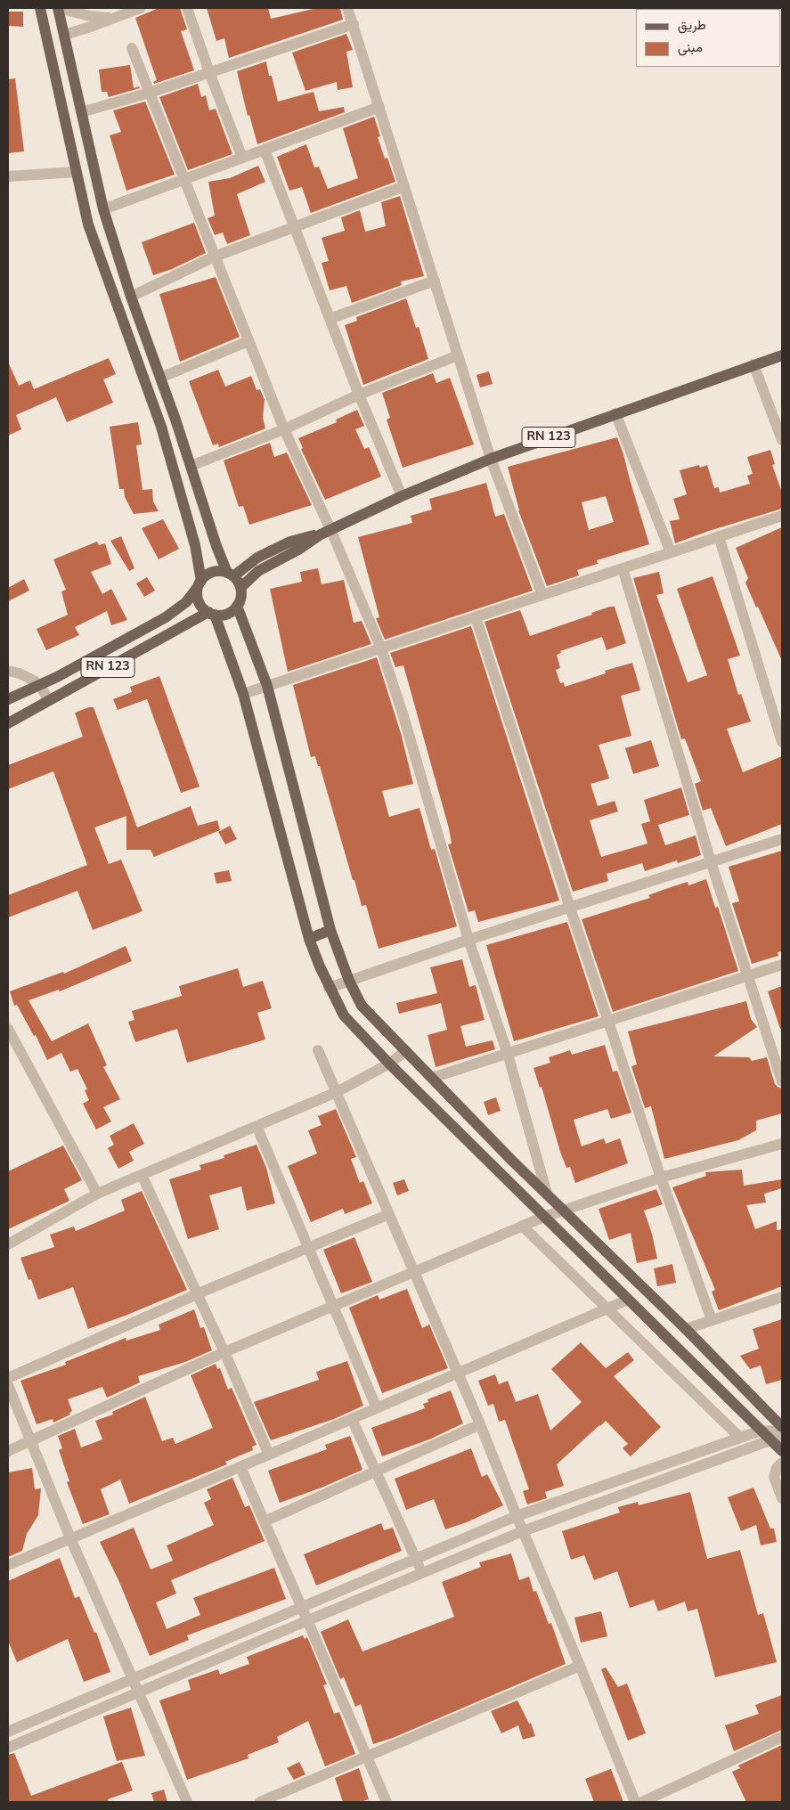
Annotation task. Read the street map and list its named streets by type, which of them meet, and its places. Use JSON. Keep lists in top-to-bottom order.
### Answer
{
  "streets": {
    "main road": ["RN 123"]
  },
  "legend": ["طريق", "مبنى"]
}
